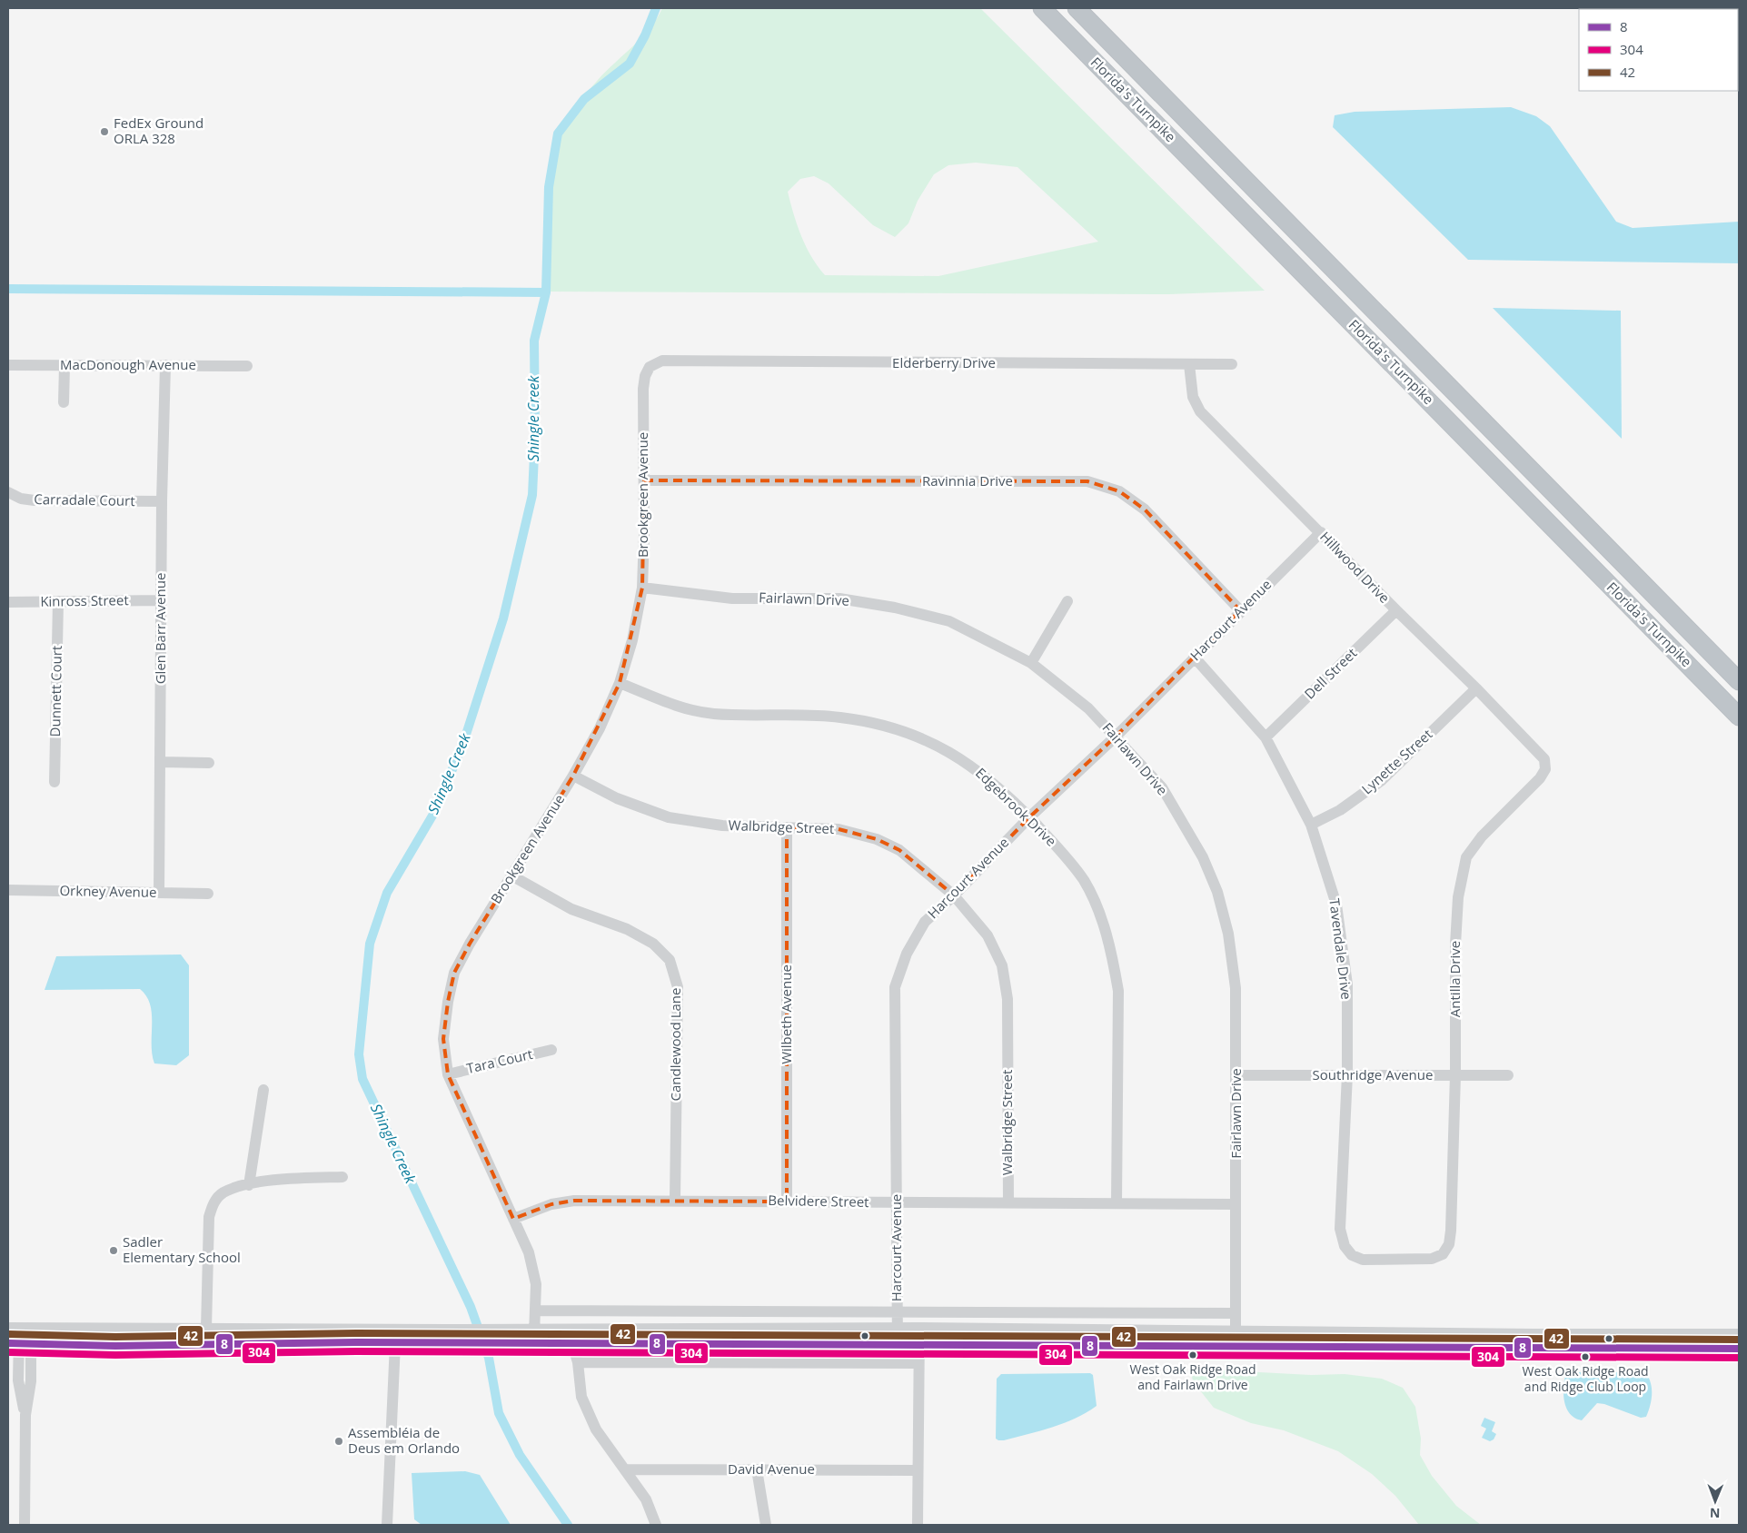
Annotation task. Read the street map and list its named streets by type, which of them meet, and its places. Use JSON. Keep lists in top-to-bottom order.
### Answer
{
  "streets": {
    "highway": ["Florida's Turnpike"],
    "street": [
      "Elderberry Drive",
      "MacDonough Avenue",
      "Ravinnia Drive",
      "Brookgreen Avenue",
      "Carradale Court",
      "Hillwood Drive",
      "Fairlawn Drive",
      "Kinross Street",
      "Harcourt Avenue",
      "Glen Barr Avenue",
      "Dell Street",
      "Dunnett Court",
      "Lynette Street",
      "Edgebrook Drive",
      "Walbridge Street",
      "Orkney Avenue",
      "Tavendale Drive",
      "Antilla Drive",
      "Wilbeth Avenue",
      "Candlewood Lane",
      "Tara Court",
      "Southridge Avenue",
      "Belvidere Street",
      "David Avenue"
    ]
  },
  "crossings": [
    ["Elderberry Drive", "Brookgreen Avenue"],
    ["Elderberry Drive", "Hillwood Drive"],
    ["MacDonough Avenue", "Glen Barr Avenue"],
    ["Ravinnia Drive", "Brookgreen Avenue"],
    ["Ravinnia Drive", "Harcourt Avenue"],
    ["Brookgreen Avenue", "Fairlawn Drive"],
    ["Brookgreen Avenue", "Edgebrook Drive"],
    ["Brookgreen Avenue", "Walbridge Street"],
    ["Brookgreen Avenue", "Candlewood Lane"],
    ["Brookgreen Avenue", "Tara Court"],
    ["Brookgreen Avenue", "Belvidere Street"],
    ["Carradale Court", "Glen Barr Avenue"],
    ["Hillwood Drive", "Harcourt Avenue"],
    ["Hillwood Drive", "Dell Street"],
    ["Hillwood Drive", "Lynette Street"],
    ["Hillwood Drive", "Antilla Drive"],
    ["Fairlawn Drive", "Harcourt Avenue"],
    ["Fairlawn Drive", "Southridge Avenue"],
    ["Fairlawn Drive", "Belvidere Street"],
    ["Kinross Street", "Glen Barr Avenue"],
    ["Kinross Street", "Dunnett Court"],
    ["Harcourt Avenue", "Edgebrook Drive"],
    ["Harcourt Avenue", "Walbridge Street"],
    ["Harcourt Avenue", "Tavendale Drive"],
    ["Harcourt Avenue", "Belvidere Street"],
    ["Glen Barr Avenue", "Orkney Avenue"],
    ["Dell Street", "Tavendale Drive"],
    ["Lynette Street", "Tavendale Drive"],
    ["Edgebrook Drive", "Belvidere Street"],
    ["Walbridge Street", "Wilbeth Avenue"],
    ["Walbridge Street", "Belvidere Street"],
    ["Tavendale Drive", "Antilla Drive"],
    ["Tavendale Drive", "Southridge Avenue"],
    ["Antilla Drive", "Southridge Avenue"],
    ["Wilbeth Avenue", "Belvidere Street"],
    ["Candlewood Lane", "Belvidere Street"]
  ],
  "water": ["Shingle Creek"],
  "places": [
    "FedEx Ground ORLA 328",
    "Sadler Elementary School",
    "West Oak Ridge Road and Fairlawn Drive",
    "West Oak Ridge Road and Ridge Club Loop",
    "Assembléia de Deus em Orlando"
  ],
  "lines": ["transit line 42", "transit line 8", "transit line 304"],
  "legend": ["8", "304", "42"],
  "north": "bottom"
}
